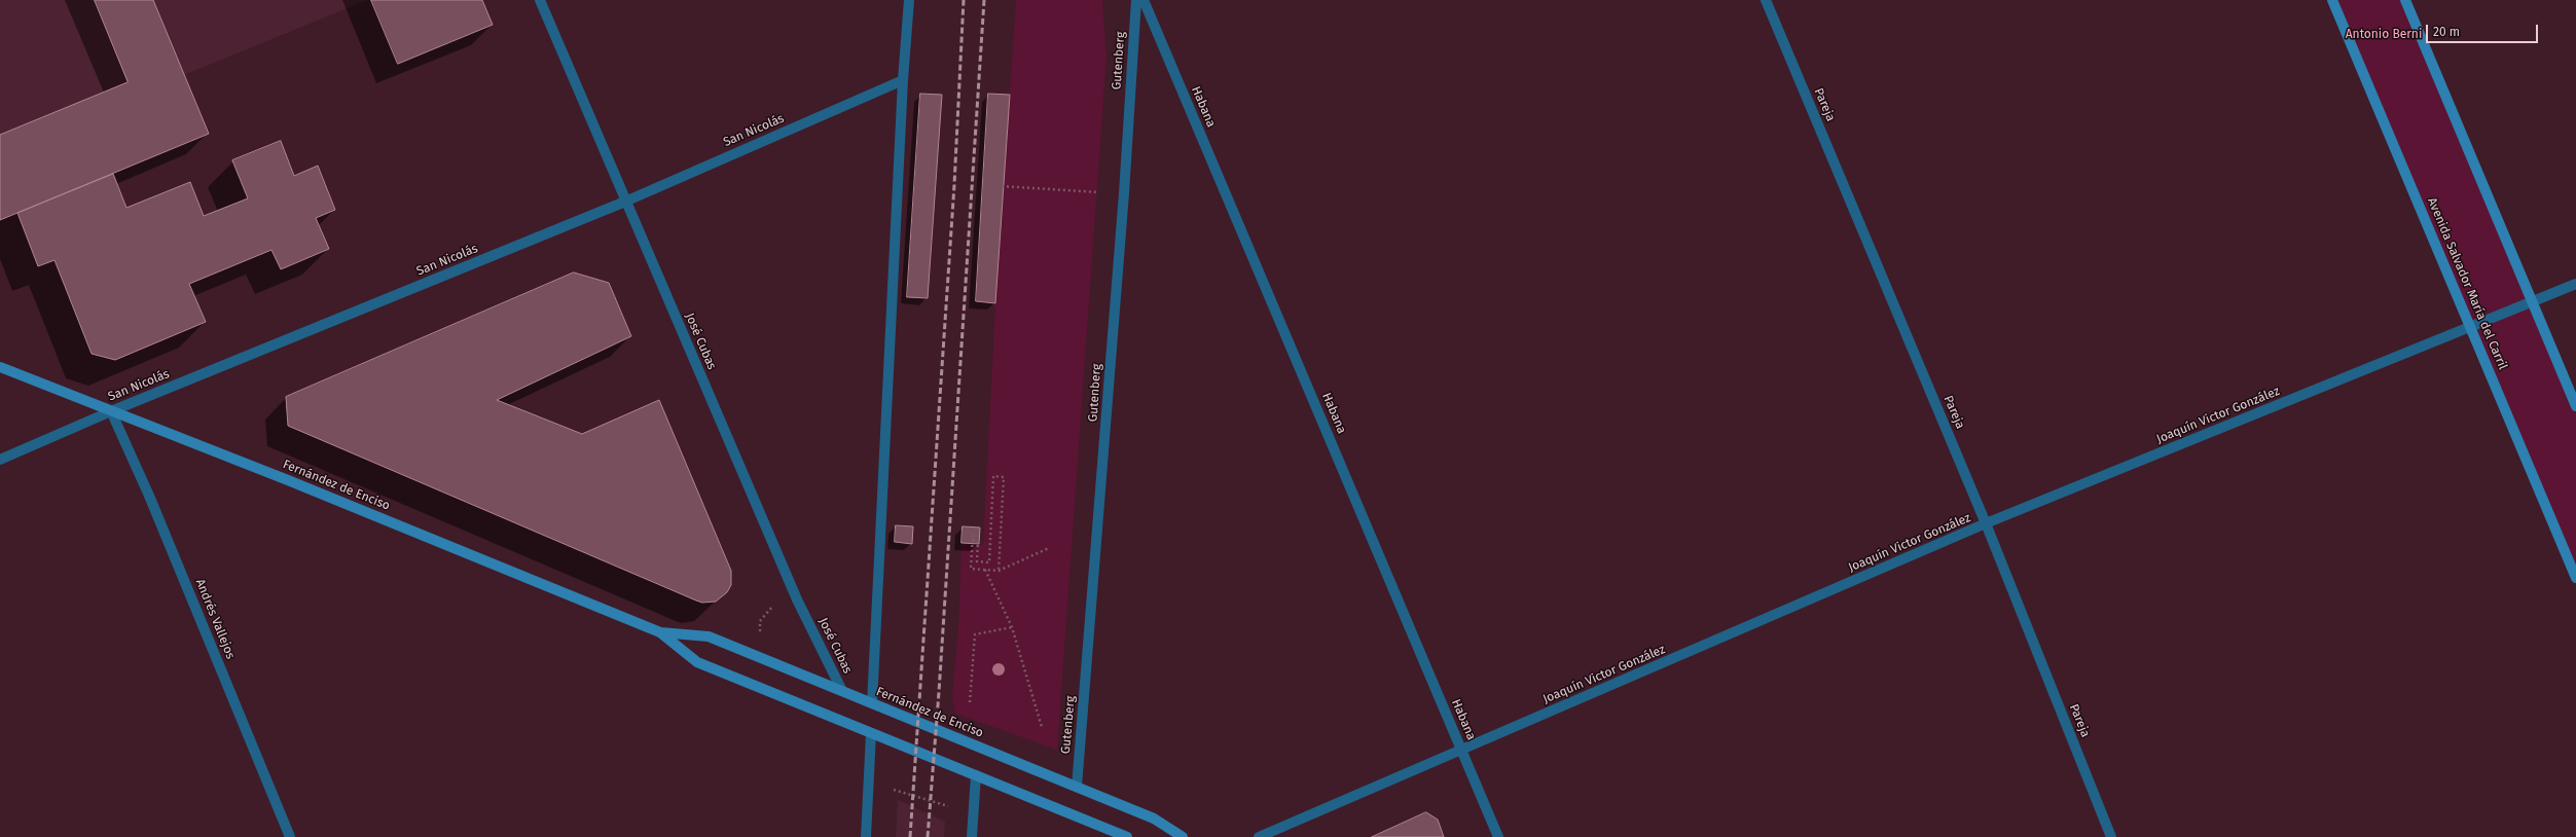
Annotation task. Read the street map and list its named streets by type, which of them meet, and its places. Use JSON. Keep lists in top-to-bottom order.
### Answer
{
  "streets": {
    "street": [
      "Gutenberg",
      "Pareja",
      "Habana",
      "San Nicolás",
      "Avenida Salvador María del Carril",
      "José Cubas",
      "Joaquín Victor González",
      "Fernández de Enciso",
      "Andrés Vallejos"
    ]
  },
  "crossings": [
    ["Gutenberg", "Fernández de Enciso"],
    ["Pareja", "Joaquín Victor González"],
    ["Habana", "Joaquín Victor González"],
    ["San Nicolás", "José Cubas"],
    ["San Nicolás", "Fernández de Enciso"],
    ["San Nicolás", "Andrés Vallejos"],
    ["Avenida Salvador María del Carril", "Joaquín Victor González"],
    ["José Cubas", "Fernández de Enciso"],
    ["Fernández de Enciso", "Andrés Vallejos"]
  ],
  "parks": ["Antonio Berni"],
  "scale_bar": "20 m"
}
